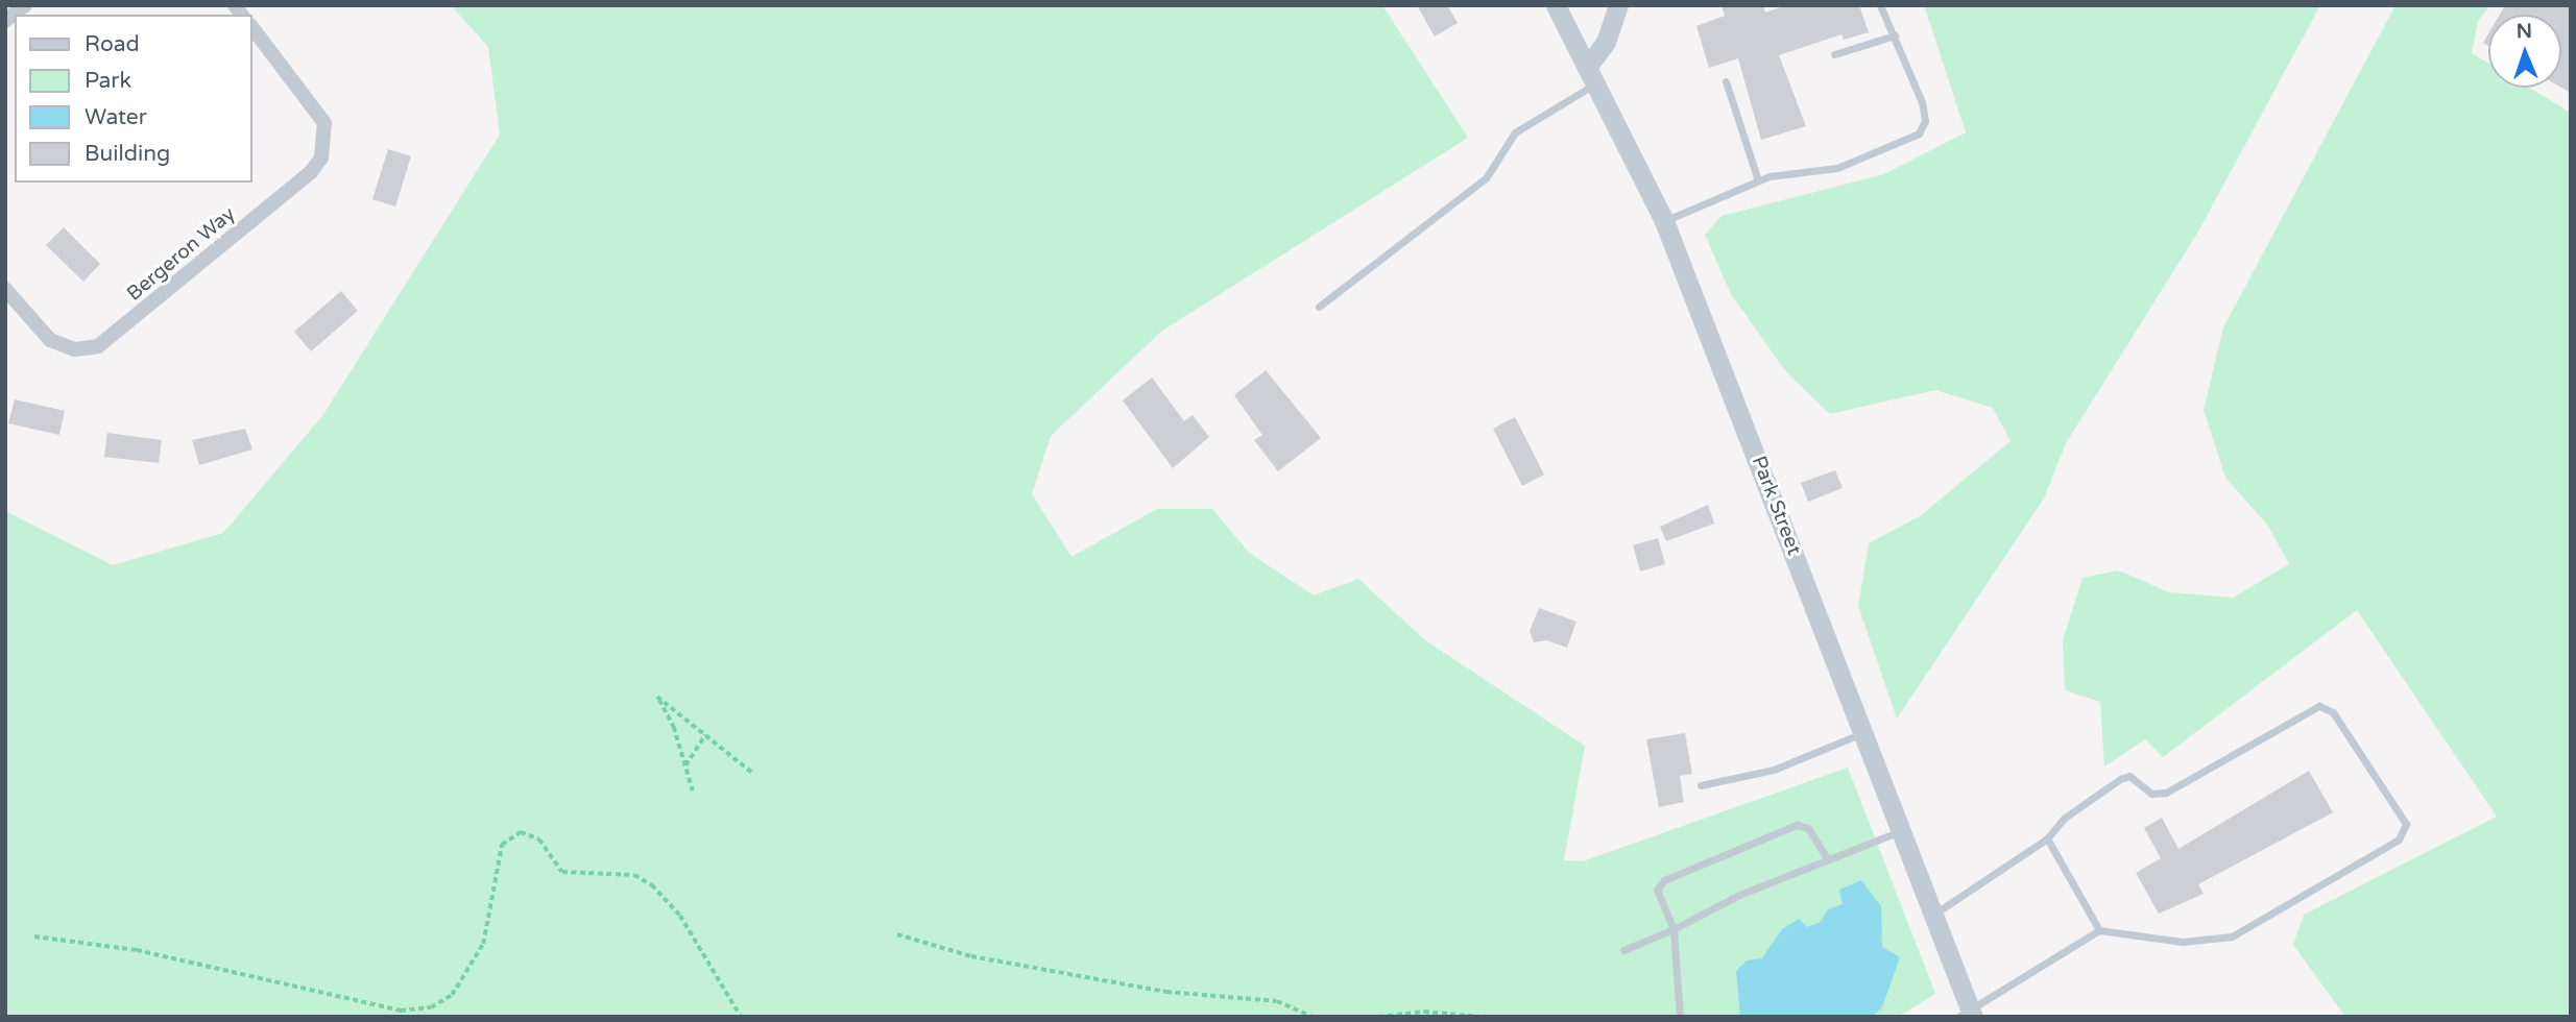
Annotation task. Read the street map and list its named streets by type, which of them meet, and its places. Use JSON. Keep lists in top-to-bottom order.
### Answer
{
  "streets": {
    "main road": ["Park Street"],
    "street": ["Bergeron Way"]
  },
  "legend": [
    "Road",
    "Park",
    "Water",
    "Building"
  ],
  "north": "top"
}
